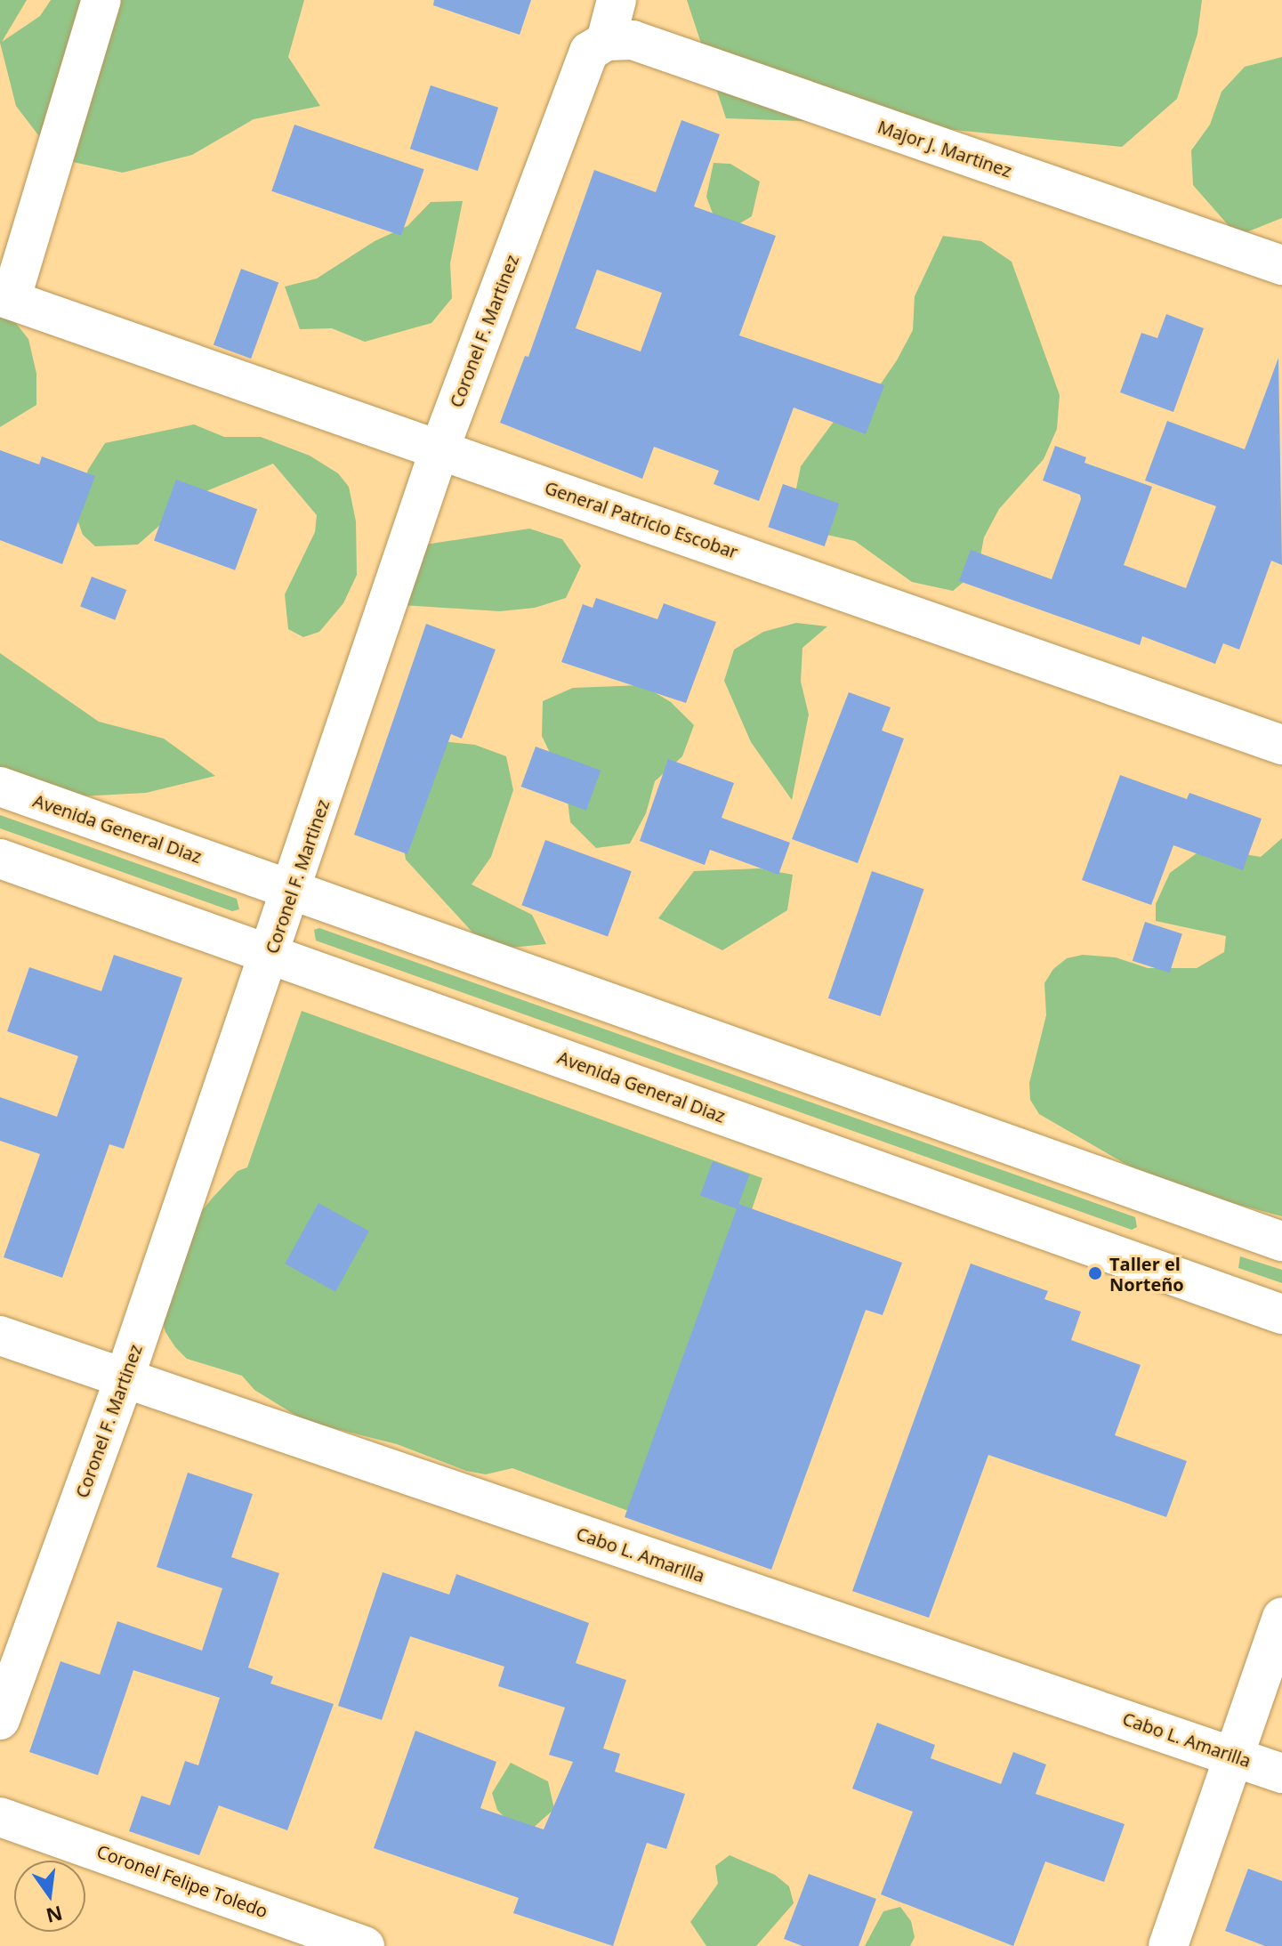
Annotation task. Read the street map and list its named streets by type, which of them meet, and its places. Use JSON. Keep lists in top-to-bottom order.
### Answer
{
  "streets": {
    "street": [
      "Major J. Martinez",
      "Coronel F. Martinez",
      "General Patricio Escobar",
      "Avenida General Diaz",
      "Cabo L. Amarilla",
      "Coronel Felipe Toledo"
    ]
  },
  "crossings": [
    ["Major J. Martinez", "Coronel F. Martinez"],
    ["Coronel F. Martinez", "General Patricio Escobar"],
    ["Coronel F. Martinez", "Avenida General Diaz"],
    ["Coronel F. Martinez", "Cabo L. Amarilla"]
  ],
  "places": ["Taller el Norteño"],
  "north": "bottom"
}
